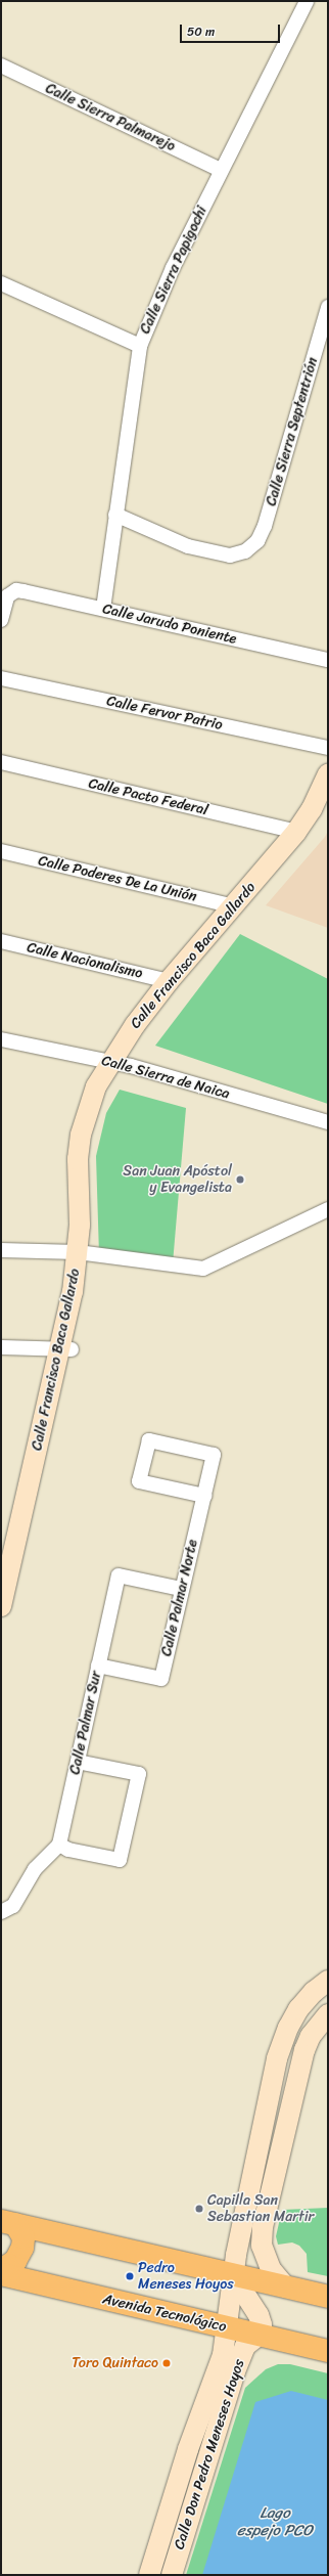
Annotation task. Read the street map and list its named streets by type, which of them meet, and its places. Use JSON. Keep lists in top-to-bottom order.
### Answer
{
  "streets": {
    "main road": ["Avenida Tecnológico"],
    "street": [
      "Calle Sierra Palmarejo",
      "Calle Sierra Papigochi",
      "Calle Sierra Septentrión",
      "Calle Jarudo Poniente",
      "Calle Fervor Patrio",
      "Calle Pacto Federal",
      "Calle Poderes De La Unión",
      "Calle Francisco Baca Gallardo",
      "Calle Nacionalismo",
      "Calle Sierra de Naica",
      "Calle Palmar Norte",
      "Calle Palmar Sur",
      "Calle Don Pedro Meneses Hoyos"
    ]
  },
  "crossings": [
    ["Calle Sierra Palmarejo", "Calle Sierra Papigochi"],
    ["Calle Sierra Papigochi", "Calle Sierra Septentrión"],
    ["Calle Sierra Papigochi", "Calle Jarudo Poniente"],
    ["Calle Pacto Federal", "Calle Francisco Baca Gallardo"],
    ["Calle Poderes De La Unión", "Calle Francisco Baca Gallardo"],
    ["Calle Francisco Baca Gallardo", "Calle Nacionalismo"],
    ["Calle Francisco Baca Gallardo", "Calle Sierra de Naica"],
    ["Calle Palmar Norte", "Calle Palmar Sur"],
    ["Avenida Tecnológico", "Calle Don Pedro Meneses Hoyos"]
  ],
  "water": ["Lago espejo PCO"],
  "places": [
    "San Juan Apóstol y Evangelista",
    "Capilla San Sebastian Martir",
    "Pedro Meneses Hoyos",
    "Toro Quintaco"
  ],
  "scale_bar": "50 m"
}
